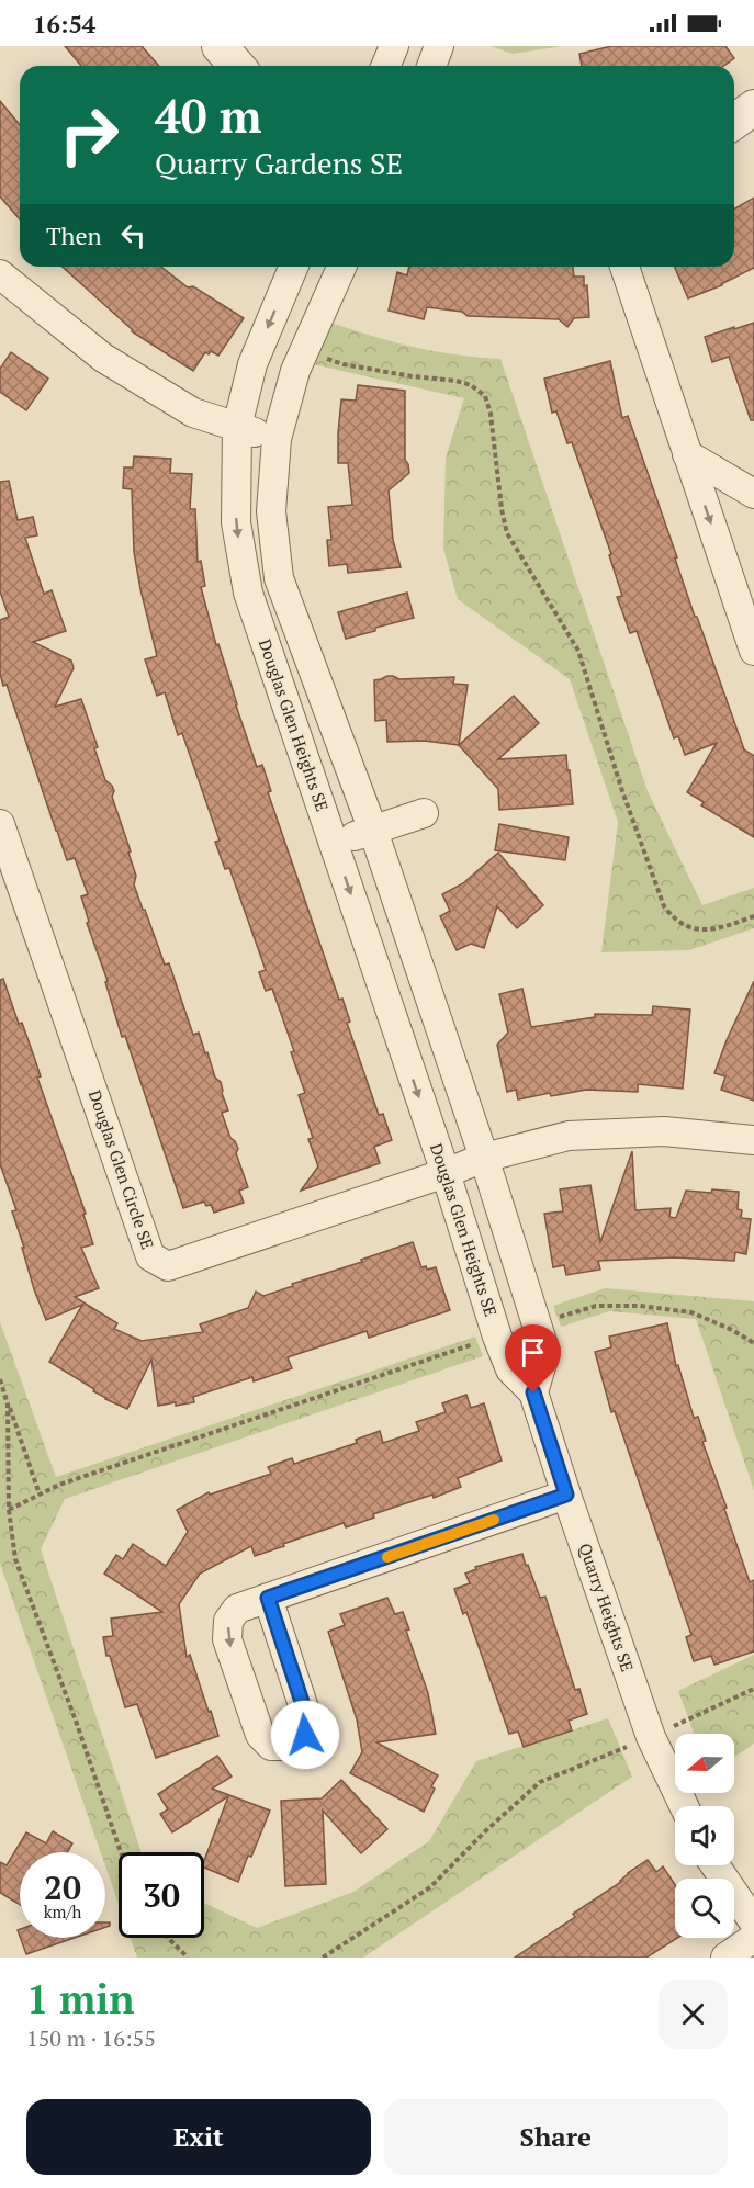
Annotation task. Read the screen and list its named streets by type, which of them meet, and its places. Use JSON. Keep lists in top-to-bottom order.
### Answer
{
  "streets": {
    "street": ["Douglas Glen Heights SE", "Douglas Glen Circle SE", "Quarry Heights SE"]
  },
  "crossings": [
    ["Douglas Glen Heights SE", "Douglas Glen Circle SE"],
    ["Douglas Glen Heights SE", "Quarry Heights SE"]
  ],
  "north": "left",
  "page": {
    "status": "16:54",
    "turn": ["40 m", "Quarry Gardens SE"],
    "then": "Then",
    "speed": "20 km/h",
    "limit": "30",
    "heading": ["1 min", "150 m · 16:55"],
    "buttons": ["Exit", "Share"]
  }
}
